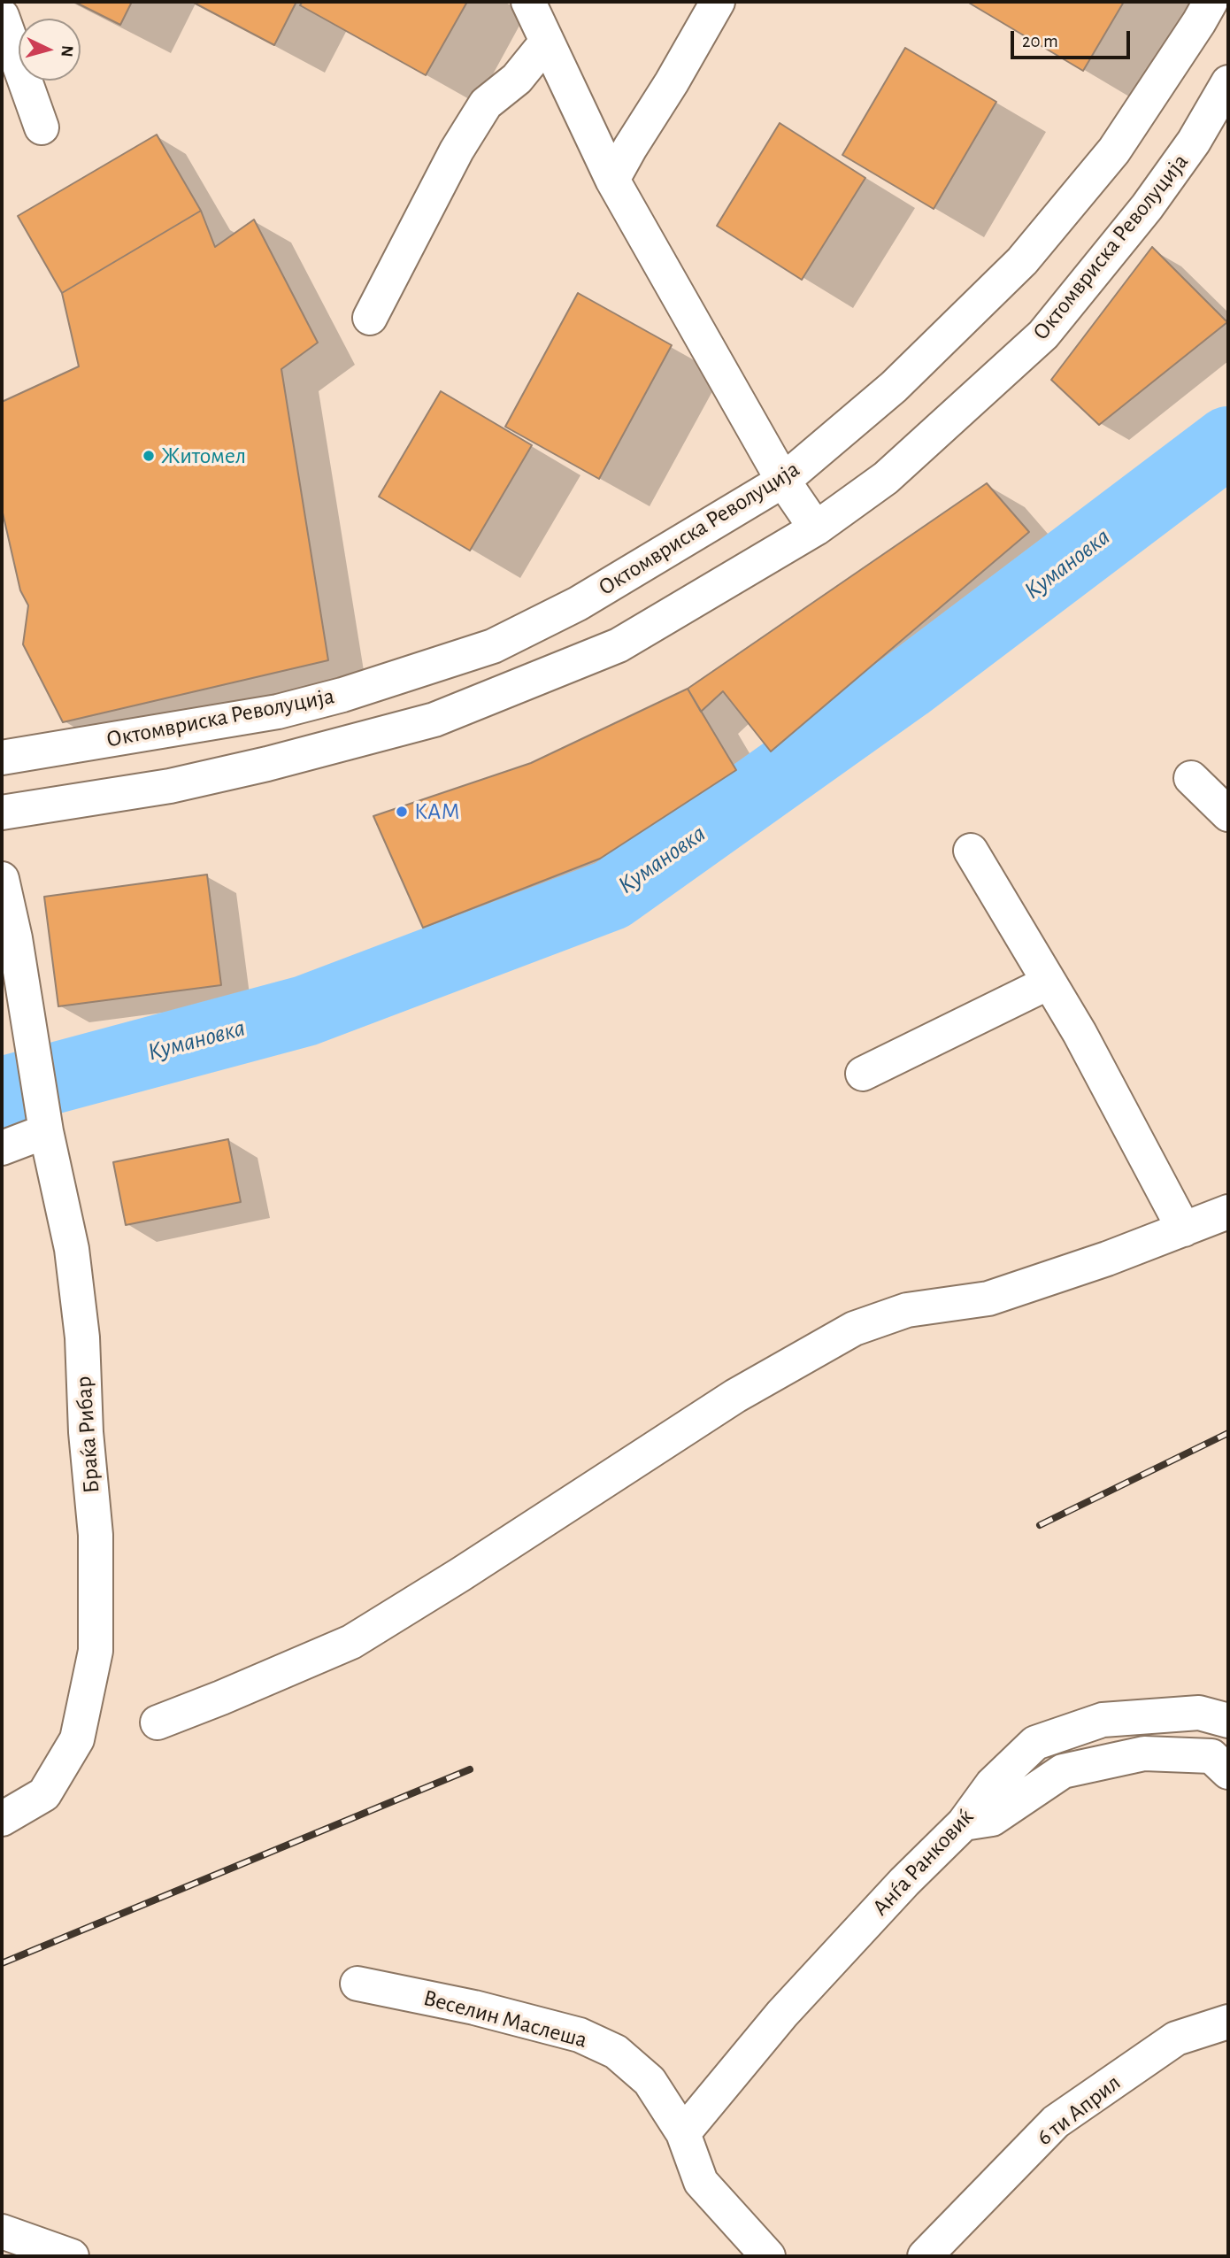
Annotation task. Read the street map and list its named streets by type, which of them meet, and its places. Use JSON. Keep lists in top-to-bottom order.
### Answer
{
  "streets": {
    "street": [
      "Октомвриска Револуција",
      "Браќа Рибар",
      "Анѓа Ранковиќ",
      "Веселин Маслеша",
      "6 ти Април"
    ]
  },
  "crossings": [
    ["Анѓа Ранковиќ", "Веселин Маслеша"]
  ],
  "water": ["Кумановка"],
  "places": ["Житомел", "КАМ"],
  "scale_bar": "20 m",
  "north": "right"
}
